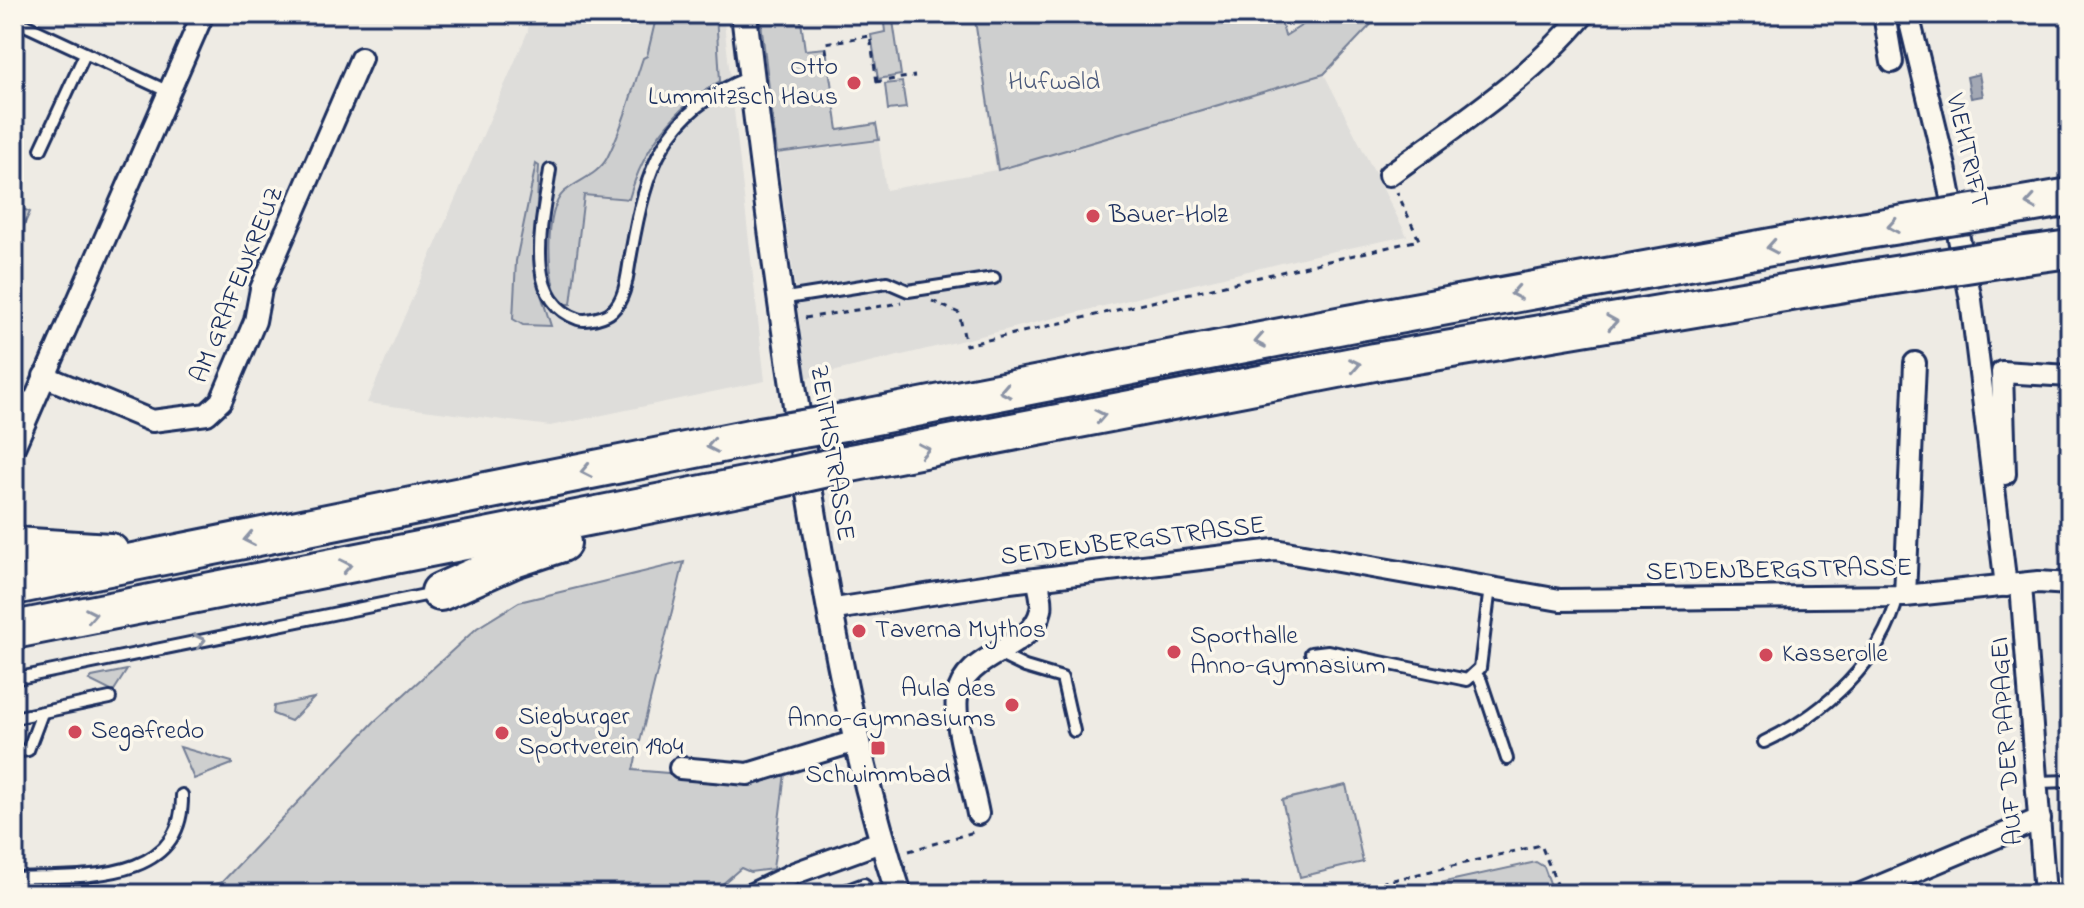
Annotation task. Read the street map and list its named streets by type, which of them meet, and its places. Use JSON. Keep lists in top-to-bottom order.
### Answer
{
  "streets": {
    "street": [
      "VIEHTRIFT",
      "AM GRAFENKREUZ",
      "ZEITHSTRASSE",
      "SEIDENBERGSTRASSE",
      "AUF DER PAPAGEI"
    ]
  },
  "crossings": [
    ["VIEHTRIFT", "AUF DER PAPAGEI"],
    ["ZEITHSTRASSE", "SEIDENBERGSTRASSE"],
    ["SEIDENBERGSTRASSE", "AUF DER PAPAGEI"]
  ],
  "parks": ["Hufwald"],
  "places": {
    "other": [
      "Otto Lummitzsch Haus",
      "Bauer-Holz",
      "Taverna Mythos",
      "Sporthalle Anno-Gymnasium",
      "Kasserolle",
      "Aula des Anno-Gymnasiums",
      "Segafredo",
      "Siegburger Sportverein 1904"
    ],
    "transit": ["Schwimmbad"]
  }
}
